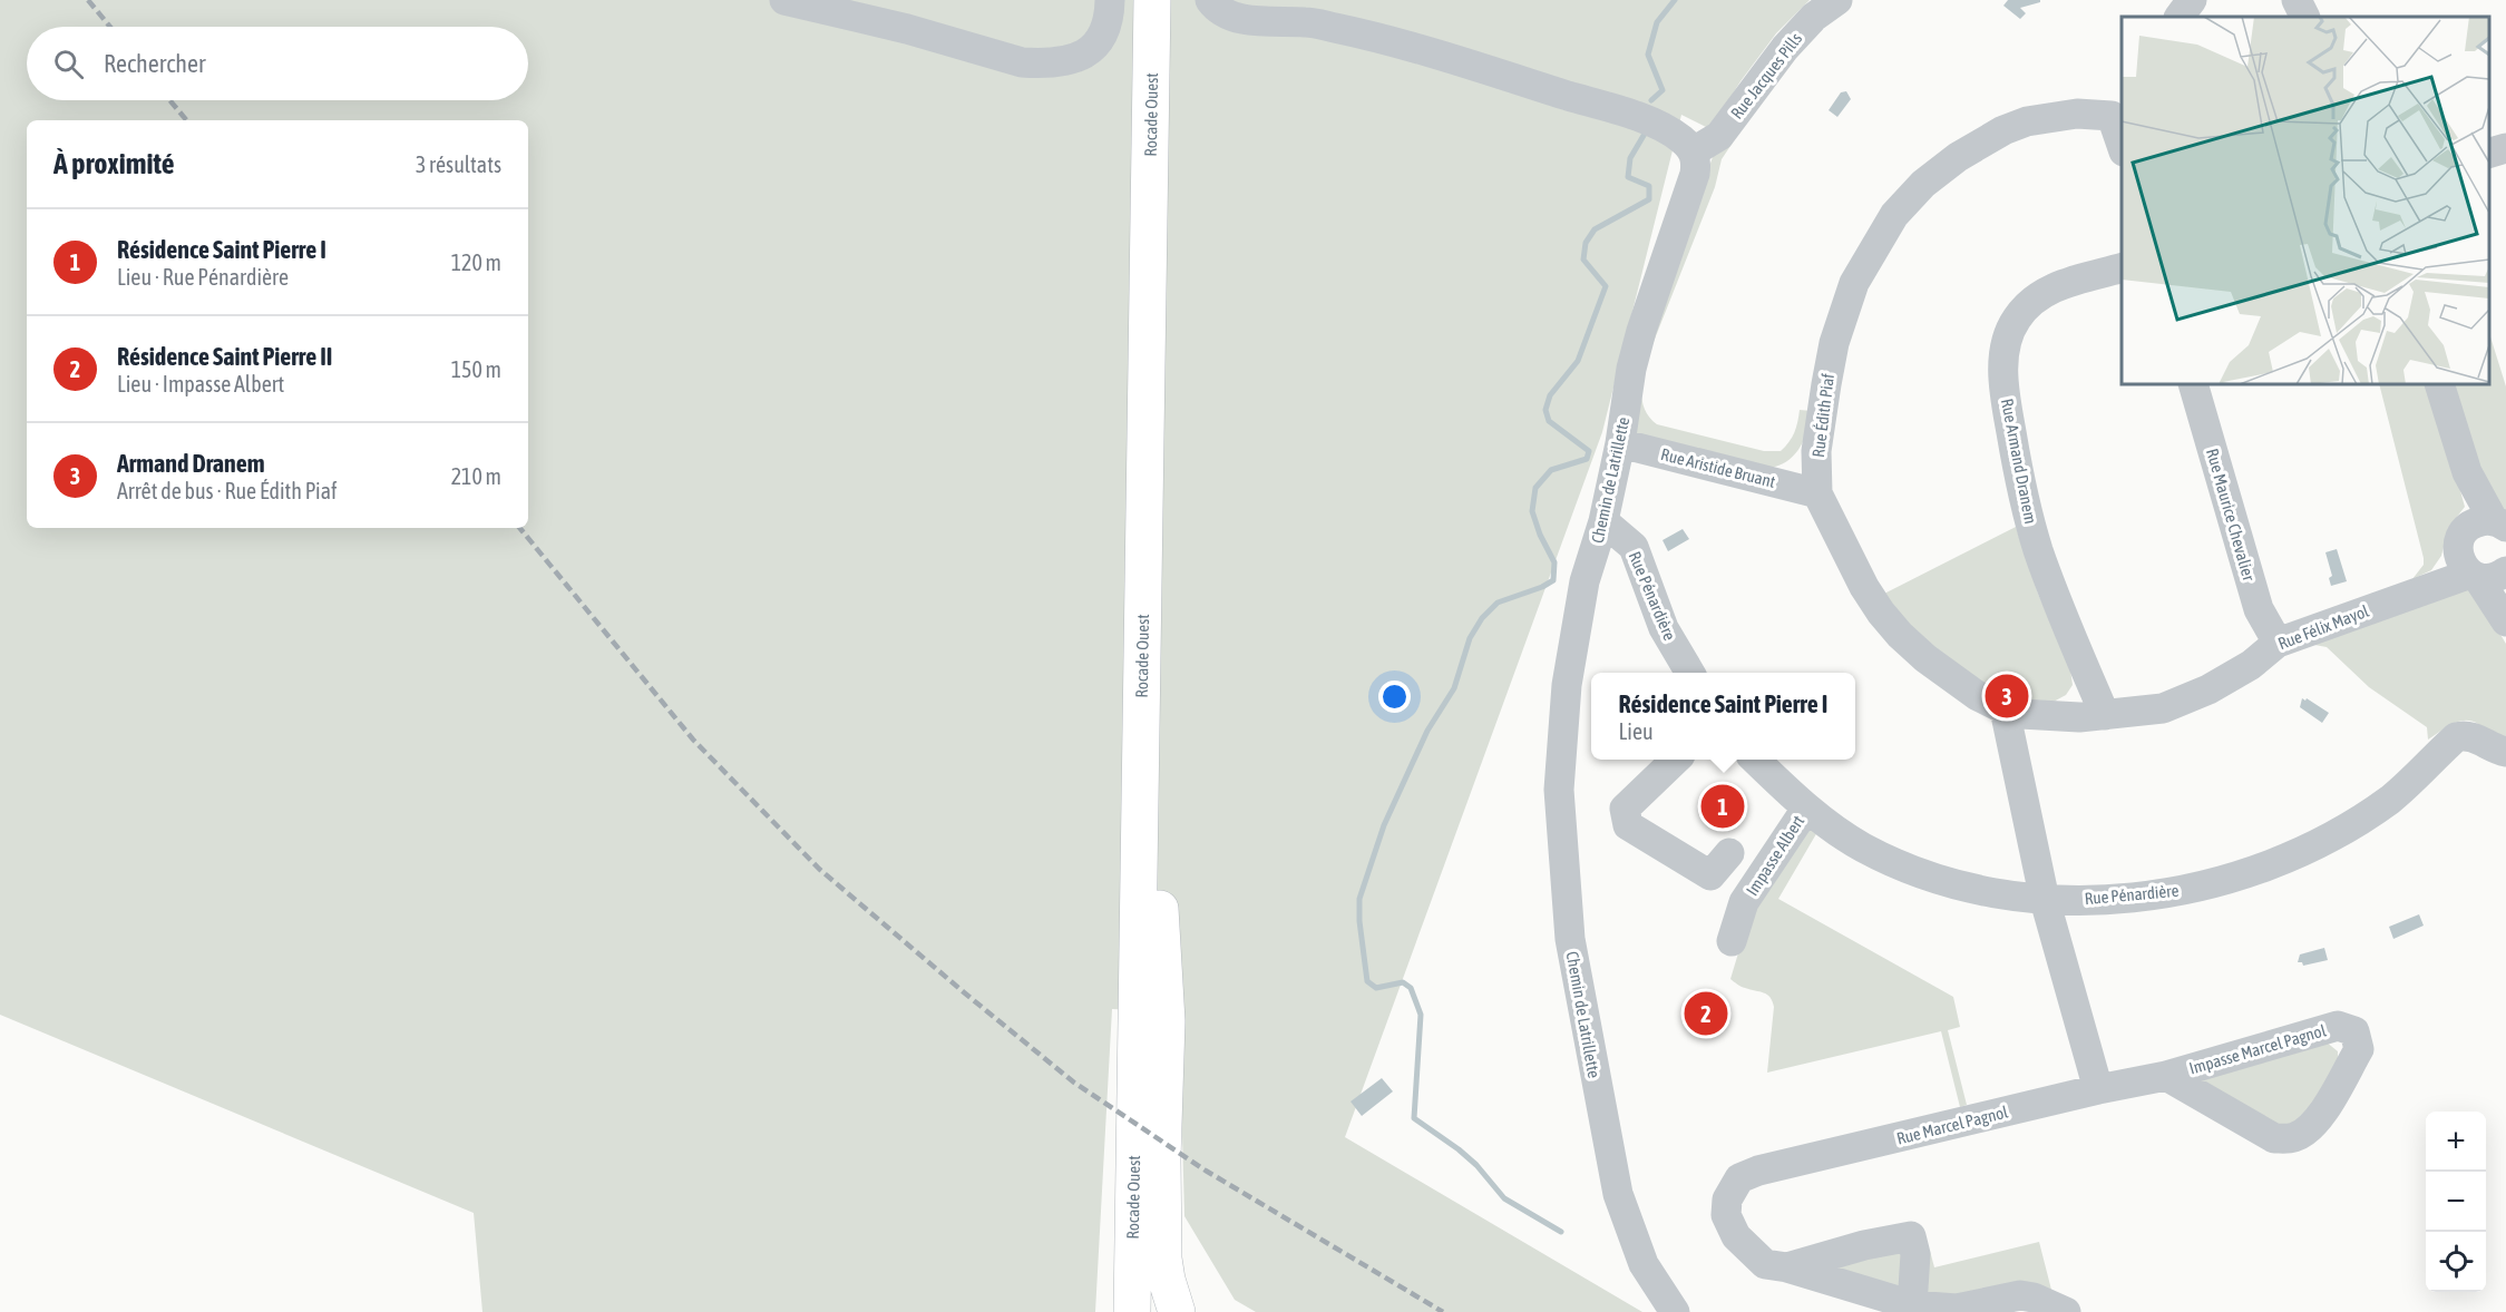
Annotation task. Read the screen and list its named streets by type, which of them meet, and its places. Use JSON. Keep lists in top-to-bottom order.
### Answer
{
  "streets": {
    "main road": ["Rocade Ouest"],
    "street": [
      "Rue Jacques Pills",
      "Rue Édith Piaf",
      "Rue Armand Dranem",
      "Rue Aristide Bruant",
      "Chemin de Latrillette",
      "Rue Maurice Chevalier",
      "Rue Pénardière",
      "Rue Félix Mayol",
      "Impasse Albert",
      "Impasse Marcel Pagnol",
      "Rue Marcel Pagnol"
    ]
  },
  "crossings": [
    ["Rue Jacques Pills", "Chemin de Latrillette"],
    ["Rue Édith Piaf", "Rue Aristide Bruant"],
    ["Rue Édith Piaf", "Rue Félix Mayol"],
    ["Rue Armand Dranem", "Rue Félix Mayol"],
    ["Rue Aristide Bruant", "Chemin de Latrillette"],
    ["Chemin de Latrillette", "Rue Pénardière"],
    ["Rue Maurice Chevalier", "Rue Félix Mayol"],
    ["Rue Pénardière", "Impasse Albert"],
    ["Impasse Marcel Pagnol", "Rue Marcel Pagnol"]
  ],
  "page": {
    "search": "Rechercher",
    "heading": ["À proximité", "3 résultats"],
    "list": [
      {
        "mark": "1",
        "name": "Résidence Saint Pierre I",
        "note": "Lieu · Rue Pénardière",
        "value": "120 m"
      },
      {
        "mark": "2",
        "name": "Résidence Saint Pierre II",
        "note": "Lieu · Impasse Albert",
        "value": "150 m"
      },
      {
        "mark": "3",
        "name": "Armand Dranem",
        "note": "Arrêt de bus · Rue Édith Piaf",
        "value": "210 m"
      }
    ],
    "pins": ["3", "1", "2"],
    "popup": ["Résidence Saint Pierre I", "Lieu"],
    "map_buttons": ["+", "−"]
  }
}
